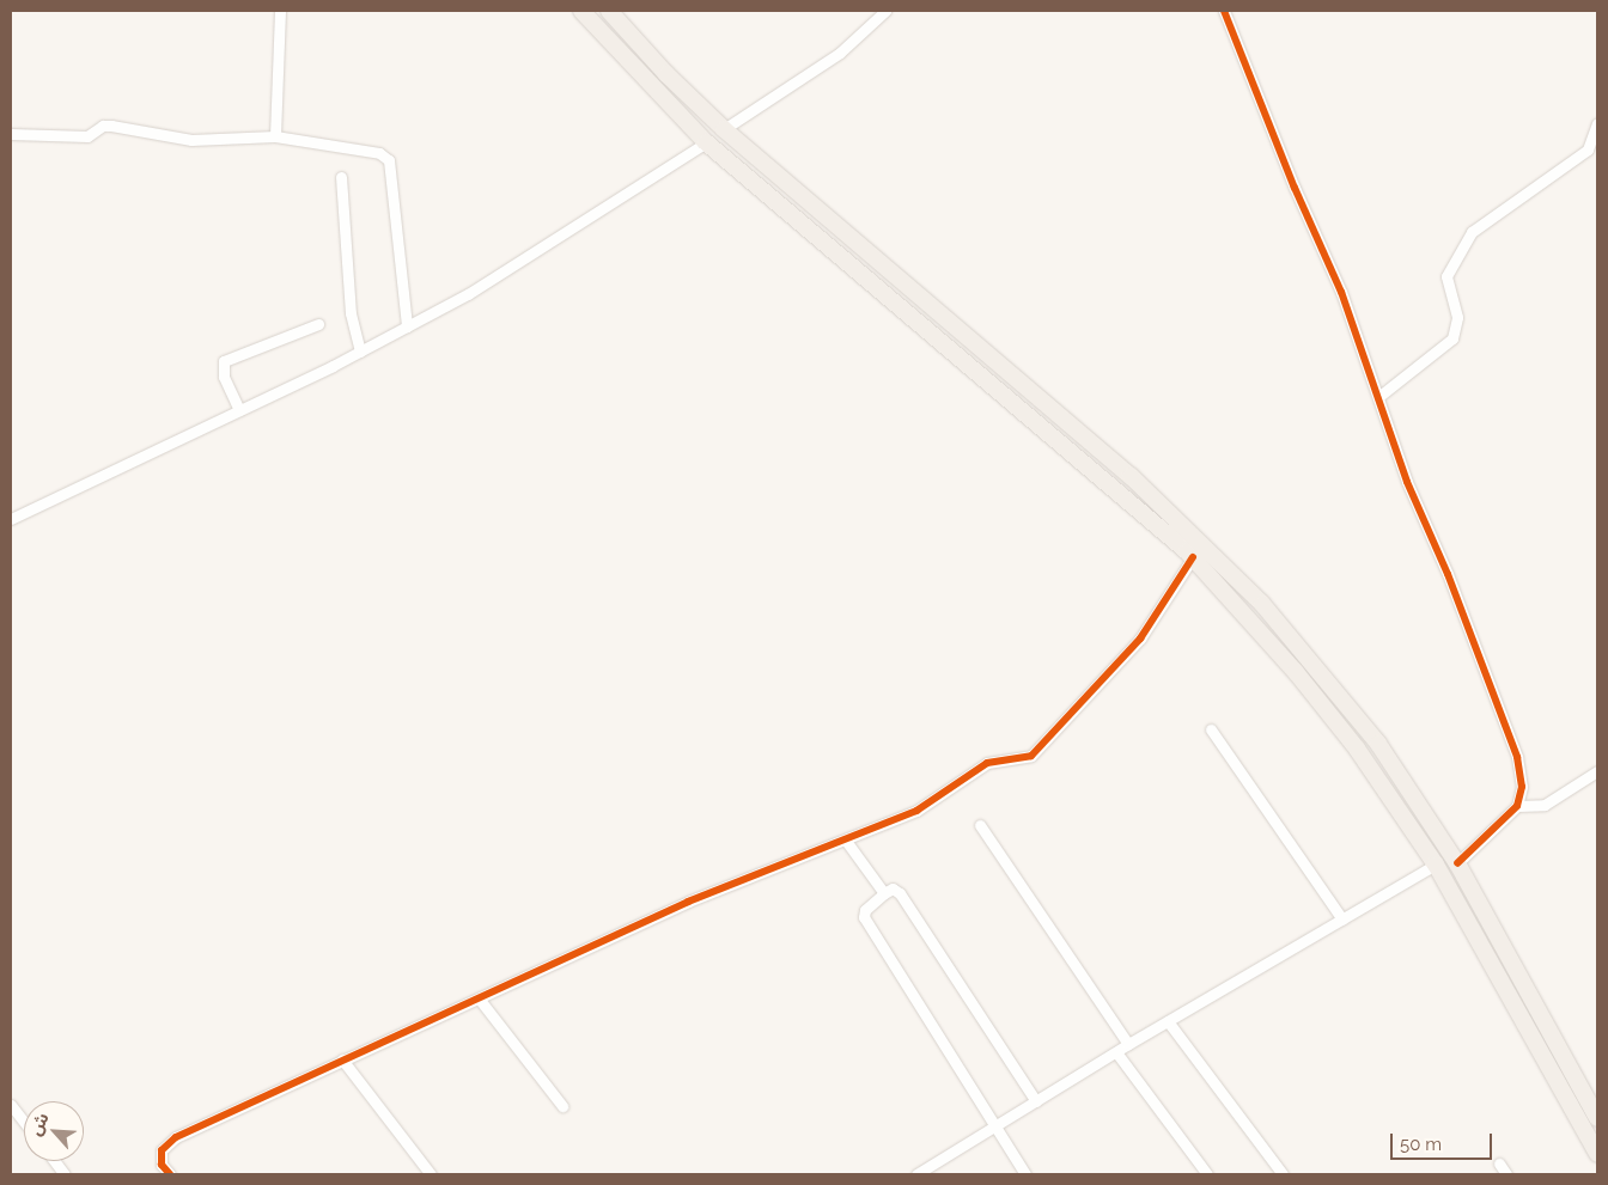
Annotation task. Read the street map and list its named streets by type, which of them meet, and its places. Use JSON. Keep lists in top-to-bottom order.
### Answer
{
  "scale_bar": "50 m",
  "north": "top left"
}
